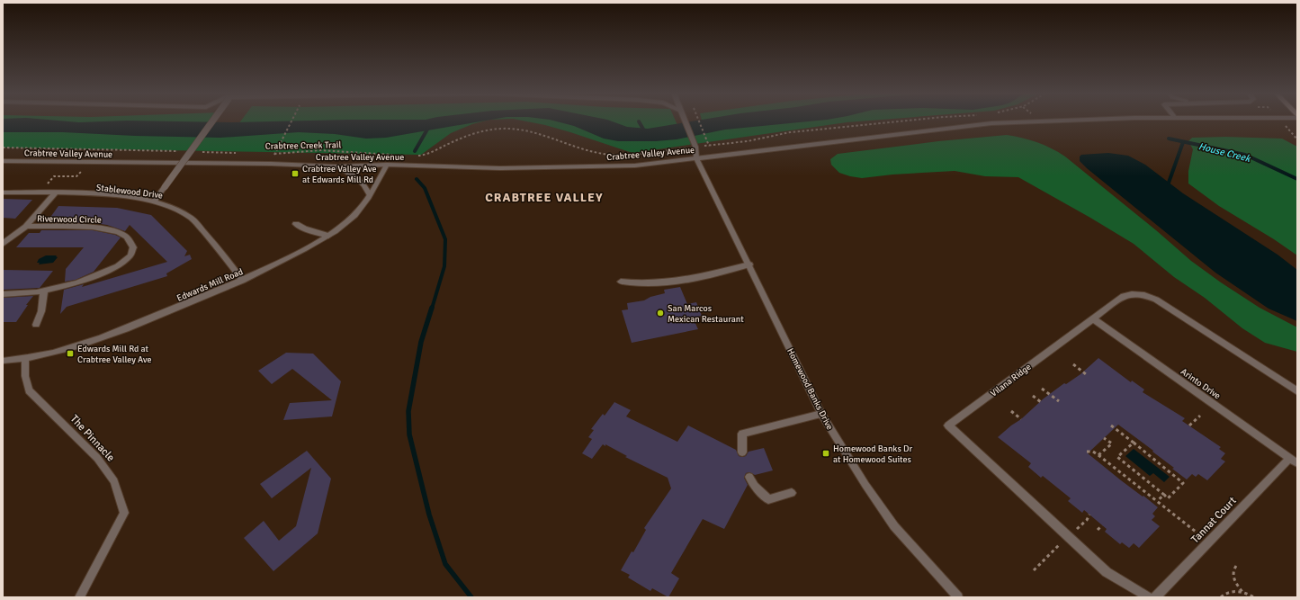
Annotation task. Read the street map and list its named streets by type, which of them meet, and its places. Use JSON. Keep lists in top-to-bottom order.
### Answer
{
  "streets": {
    "street": [
      "Crabtree Valley Avenue",
      "Stablewood Drive",
      "Riverwood Circle",
      "Edwards Mill Road",
      "Vilana Ridge",
      "Arinto Drive",
      "Homewood Banks Drive",
      "The Pinnacle",
      "Tannat Court"
    ],
    "path": ["Crabtree Creek Trail"]
  },
  "crossings": [
    ["Crabtree Valley Avenue", "Edwards Mill Road"],
    ["Crabtree Valley Avenue", "Homewood Banks Drive"],
    ["Stablewood Drive", "Riverwood Circle"],
    ["Stablewood Drive", "Edwards Mill Road"],
    ["Edwards Mill Road", "The Pinnacle"],
    ["Vilana Ridge", "Arinto Drive"],
    ["Arinto Drive", "Tannat Court"]
  ],
  "districts": ["CRABTREE VALLEY"],
  "water": ["House Creek"],
  "places": {
    "transit": ["Crabtree Valley Ave at Edwards Mill Rd", "Edwards Mill Rd at Crabtree Valley Ave", "Homewood Banks Dr at Homewood Suites"],
    "other": ["San Marcos Mexican Restaurant"]
  }
}
